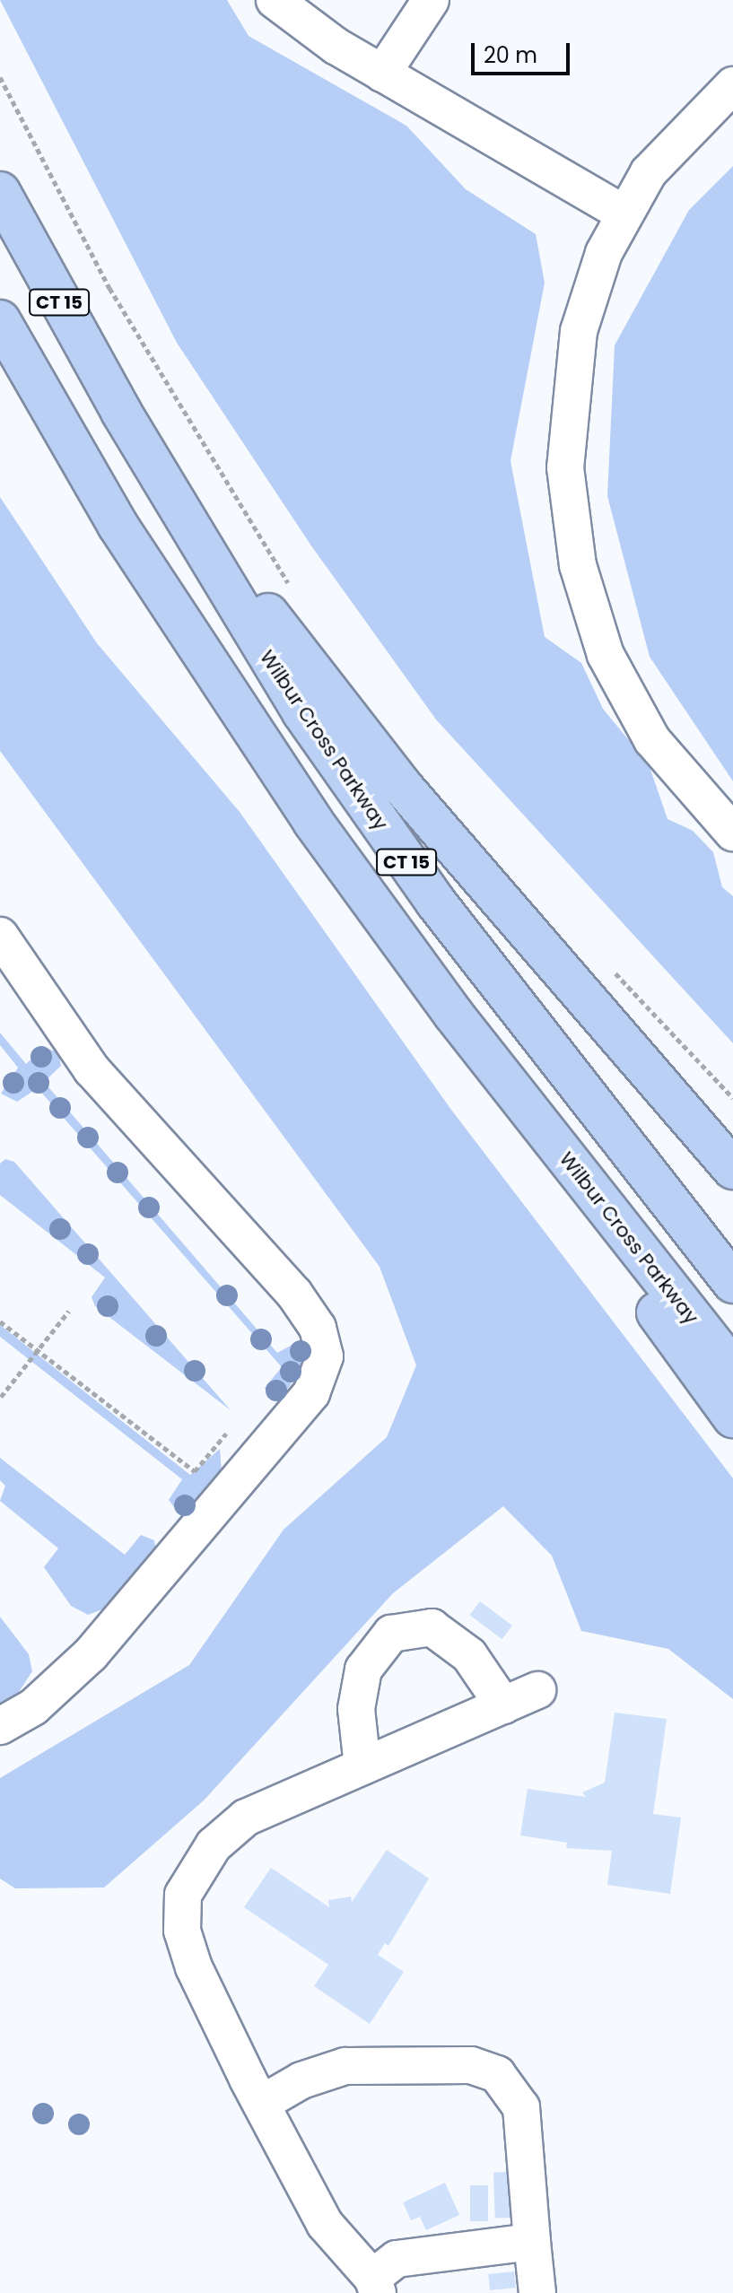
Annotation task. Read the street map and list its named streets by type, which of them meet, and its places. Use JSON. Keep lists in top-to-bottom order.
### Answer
{
  "streets": {
    "highway": ["CT 15", "Wilbur Cross Parkway"]
  },
  "scale_bar": "20 m"
}
